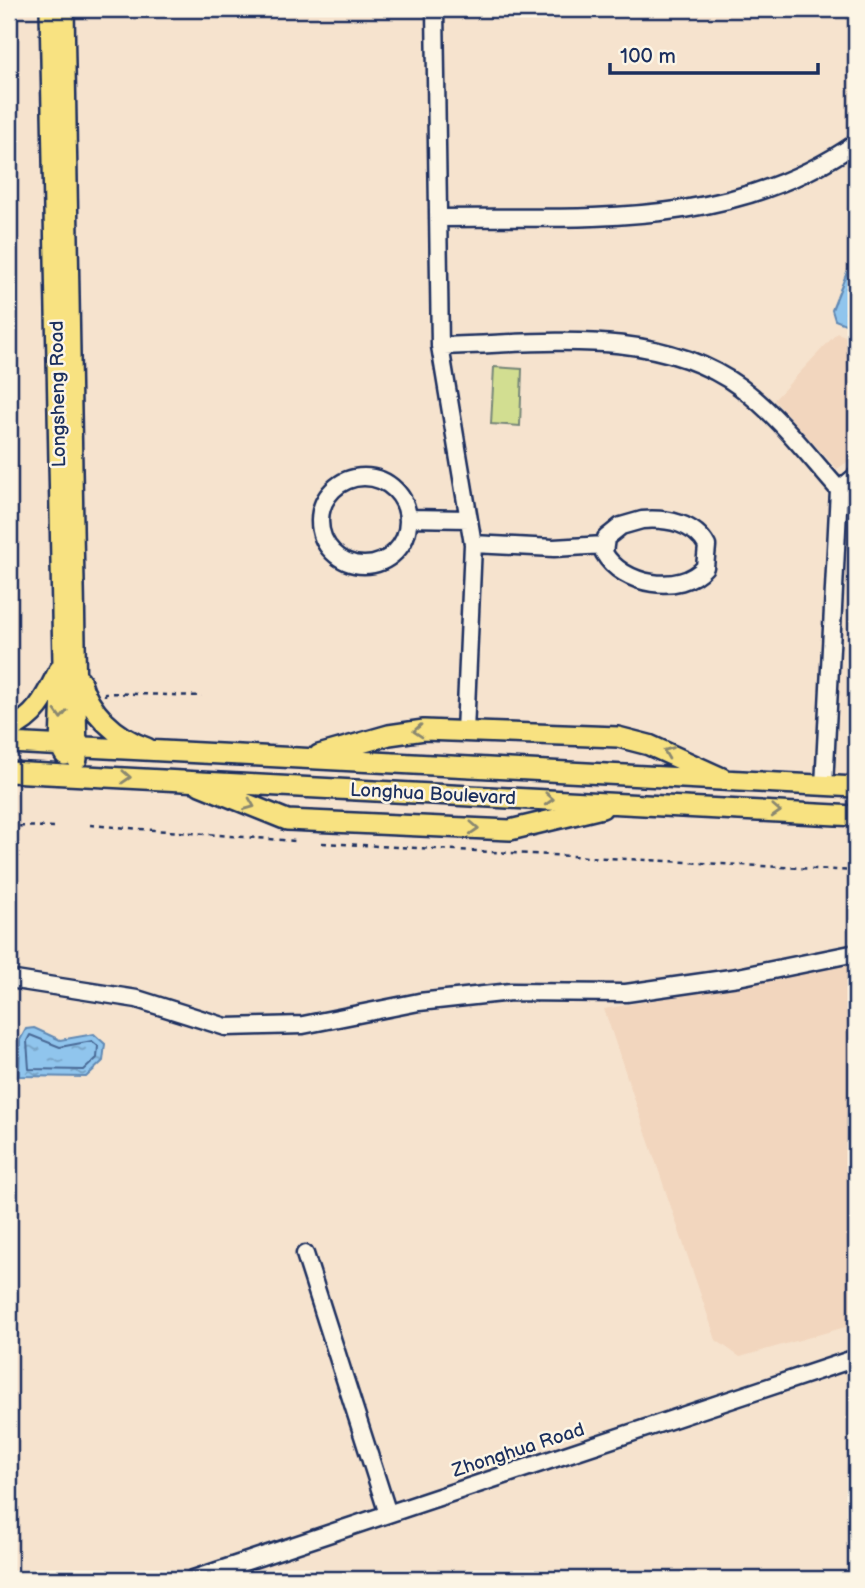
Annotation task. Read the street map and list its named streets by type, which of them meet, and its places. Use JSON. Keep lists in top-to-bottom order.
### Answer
{
  "streets": {
    "main road": ["Longsheng Road", "Longhua Boulevard"],
    "street": ["Zhonghua Road"]
  },
  "crossings": [
    ["Longsheng Road", "Longhua Boulevard"]
  ],
  "scale_bar": "100 m"
}
